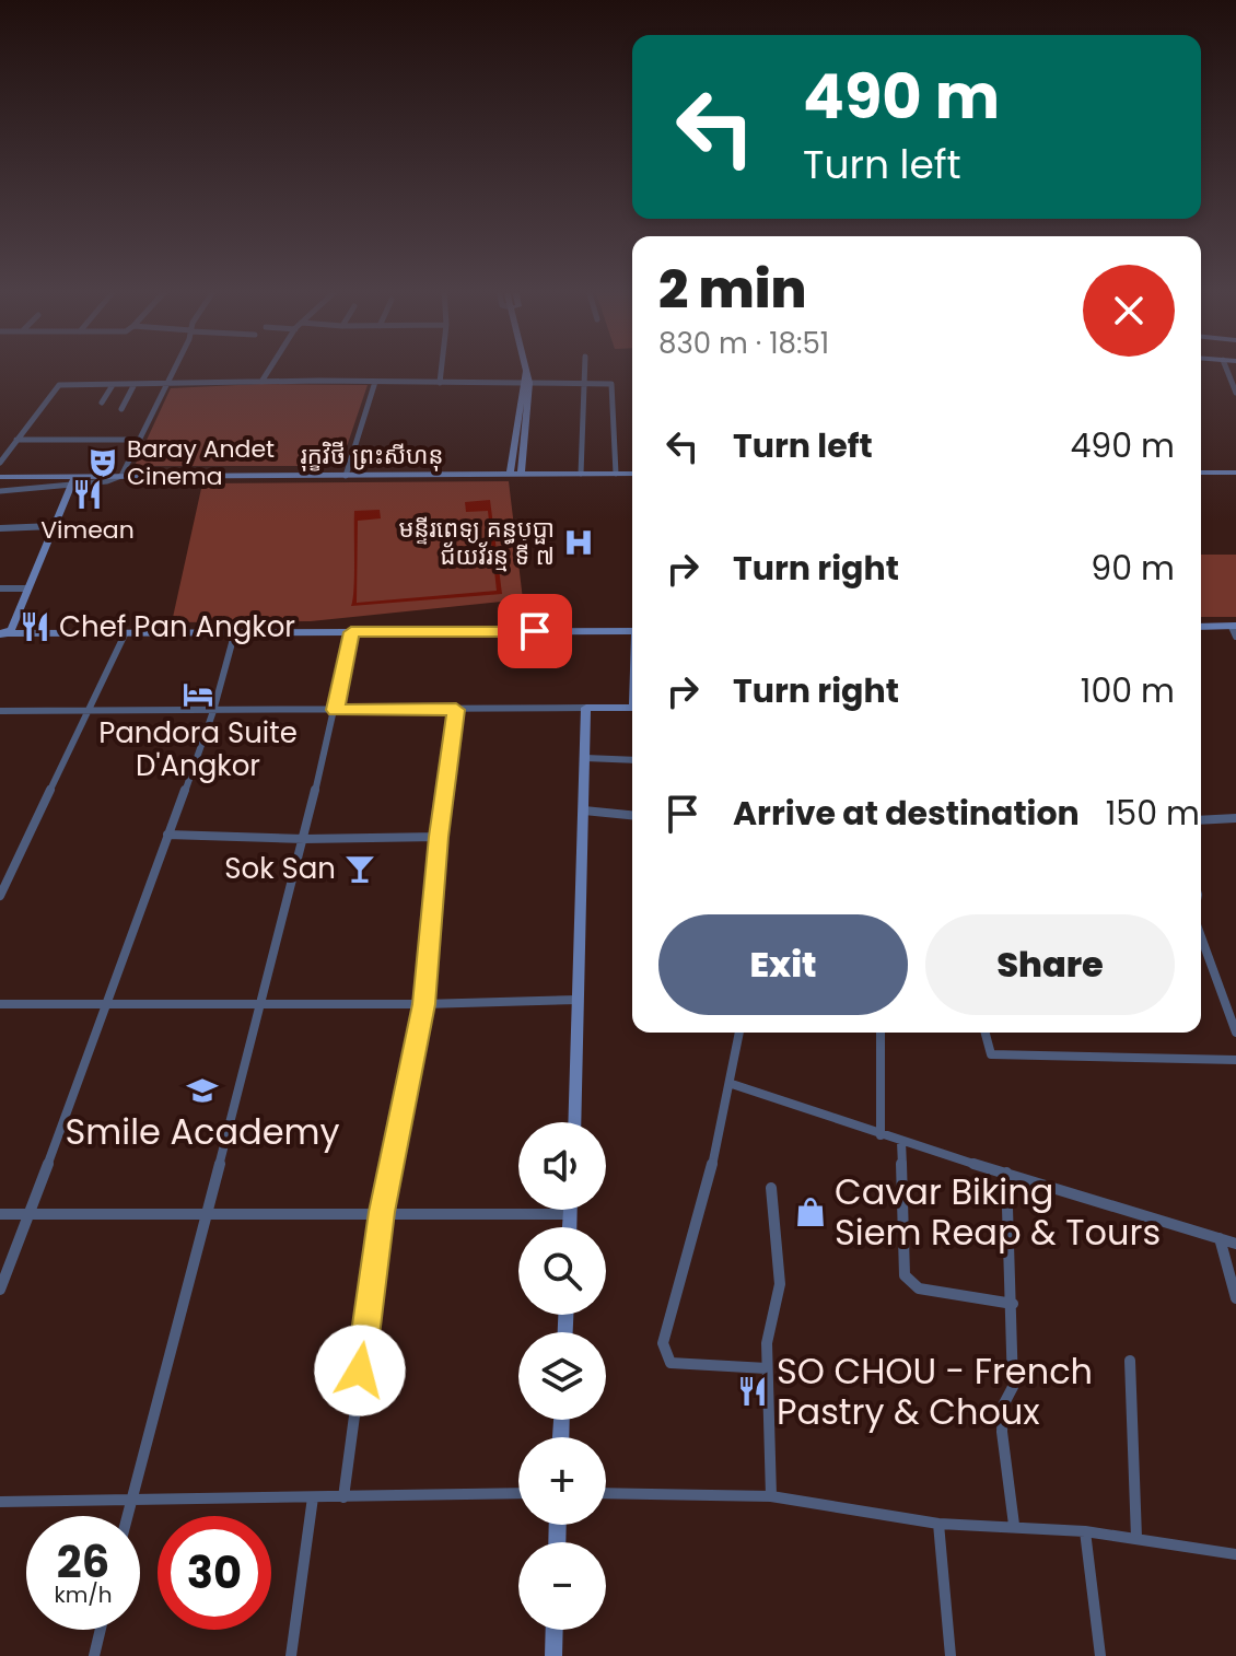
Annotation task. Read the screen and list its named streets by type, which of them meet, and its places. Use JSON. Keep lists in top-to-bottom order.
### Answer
{
  "streets": {
    "street": ["រុក្ខវិថី ព្រះសីហនុ"]
  },
  "places": {
    "theatre": ["Baray Andet Cinema"],
    "restaurant": ["Vimean", "Chef Pan Angkor", "SO CHOU - French Pastry & Choux"],
    "hospital": ["មន្ទីរពេទ្យ គន្ធបុប្ផា ជ័យវ័រន្ម ទី ៧"],
    "hotel": ["Pandora Suite D'Angkor"],
    "bar": ["Sok San"],
    "school or university": ["Smile Academy"],
    "shop": ["Cavar Biking Siem Reap & Tours"]
  },
  "page": {
    "turn": ["490 m", "Turn left"],
    "heading": ["2 min", "830 m · 18:51"],
    "list": [
      {
        "name": "Turn left",
        "value": "490 m"
      },
      {
        "name": "Turn right",
        "value": "90 m"
      },
      {
        "name": "Turn right",
        "value": "100 m"
      },
      {
        "name": "Arrive at destination",
        "value": "150 m"
      }
    ],
    "buttons": ["Exit", "Share"],
    "map_buttons": ["+", "−"],
    "speed": "26 km/h",
    "limit": "30"
  }
}
